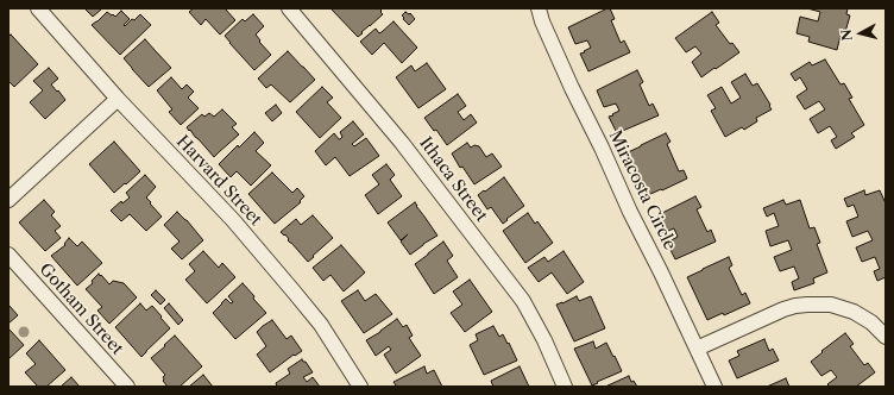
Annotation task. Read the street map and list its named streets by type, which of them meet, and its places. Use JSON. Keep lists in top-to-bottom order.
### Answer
{
  "streets": {
    "street": [
      "Ithaca Street",
      "Harvard Street",
      "Miracosta Circle",
      "Gotham Street"
    ]
  },
  "north": "left"
}
